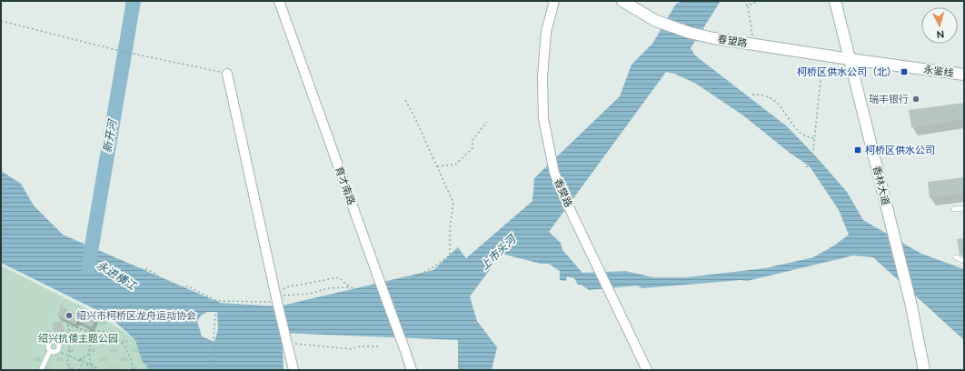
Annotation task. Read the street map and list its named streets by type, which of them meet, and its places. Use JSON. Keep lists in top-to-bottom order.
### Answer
{
  "streets": {
    "street": [
      "春望路",
      "永鉴线",
      "育才南路",
      "香林大道",
      "香樊路"
    ]
  },
  "crossings": [
    ["春望路", "永鉴线"],
    ["春望路", "香林大道"],
    ["永鉴线", "香林大道"]
  ],
  "water": ["新开河", "上市头河", "永进横江"],
  "parks": ["绍兴抗倭主题公园"],
  "places": {
    "transit": ["柯桥区供水公司（北）", "柯桥区供水公司"],
    "other": ["瑞丰银行", "绍兴市柯桥区龙舟运动协会"]
  },
  "north": "bottom"
}
